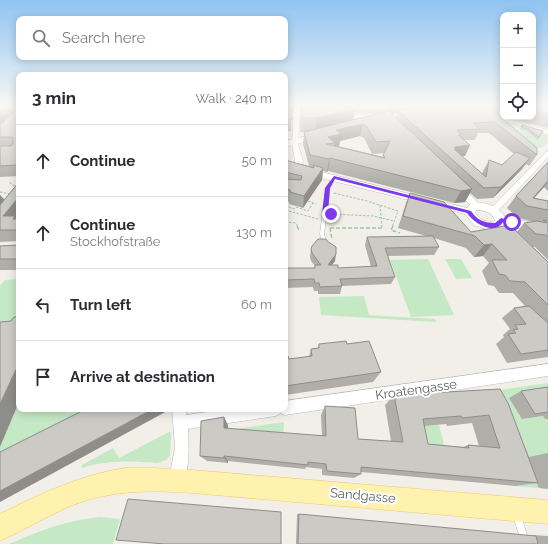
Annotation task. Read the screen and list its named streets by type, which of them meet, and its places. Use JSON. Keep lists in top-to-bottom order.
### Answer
{
  "streets": {
    "main road": ["Sandgasse"],
    "street": ["Kroatengasse"]
  },
  "page": {
    "map_buttons": ["+", "−"],
    "search": "Search here",
    "heading": ["3 min", "Walk · 240 m"],
    "list": [
      ["Continue", "50 m"],
      ["Continue", "Stockhofstraße", "130 m"],
      ["Turn left", "60 m"],
      "Arrive at destination"
    ]
  }
}
